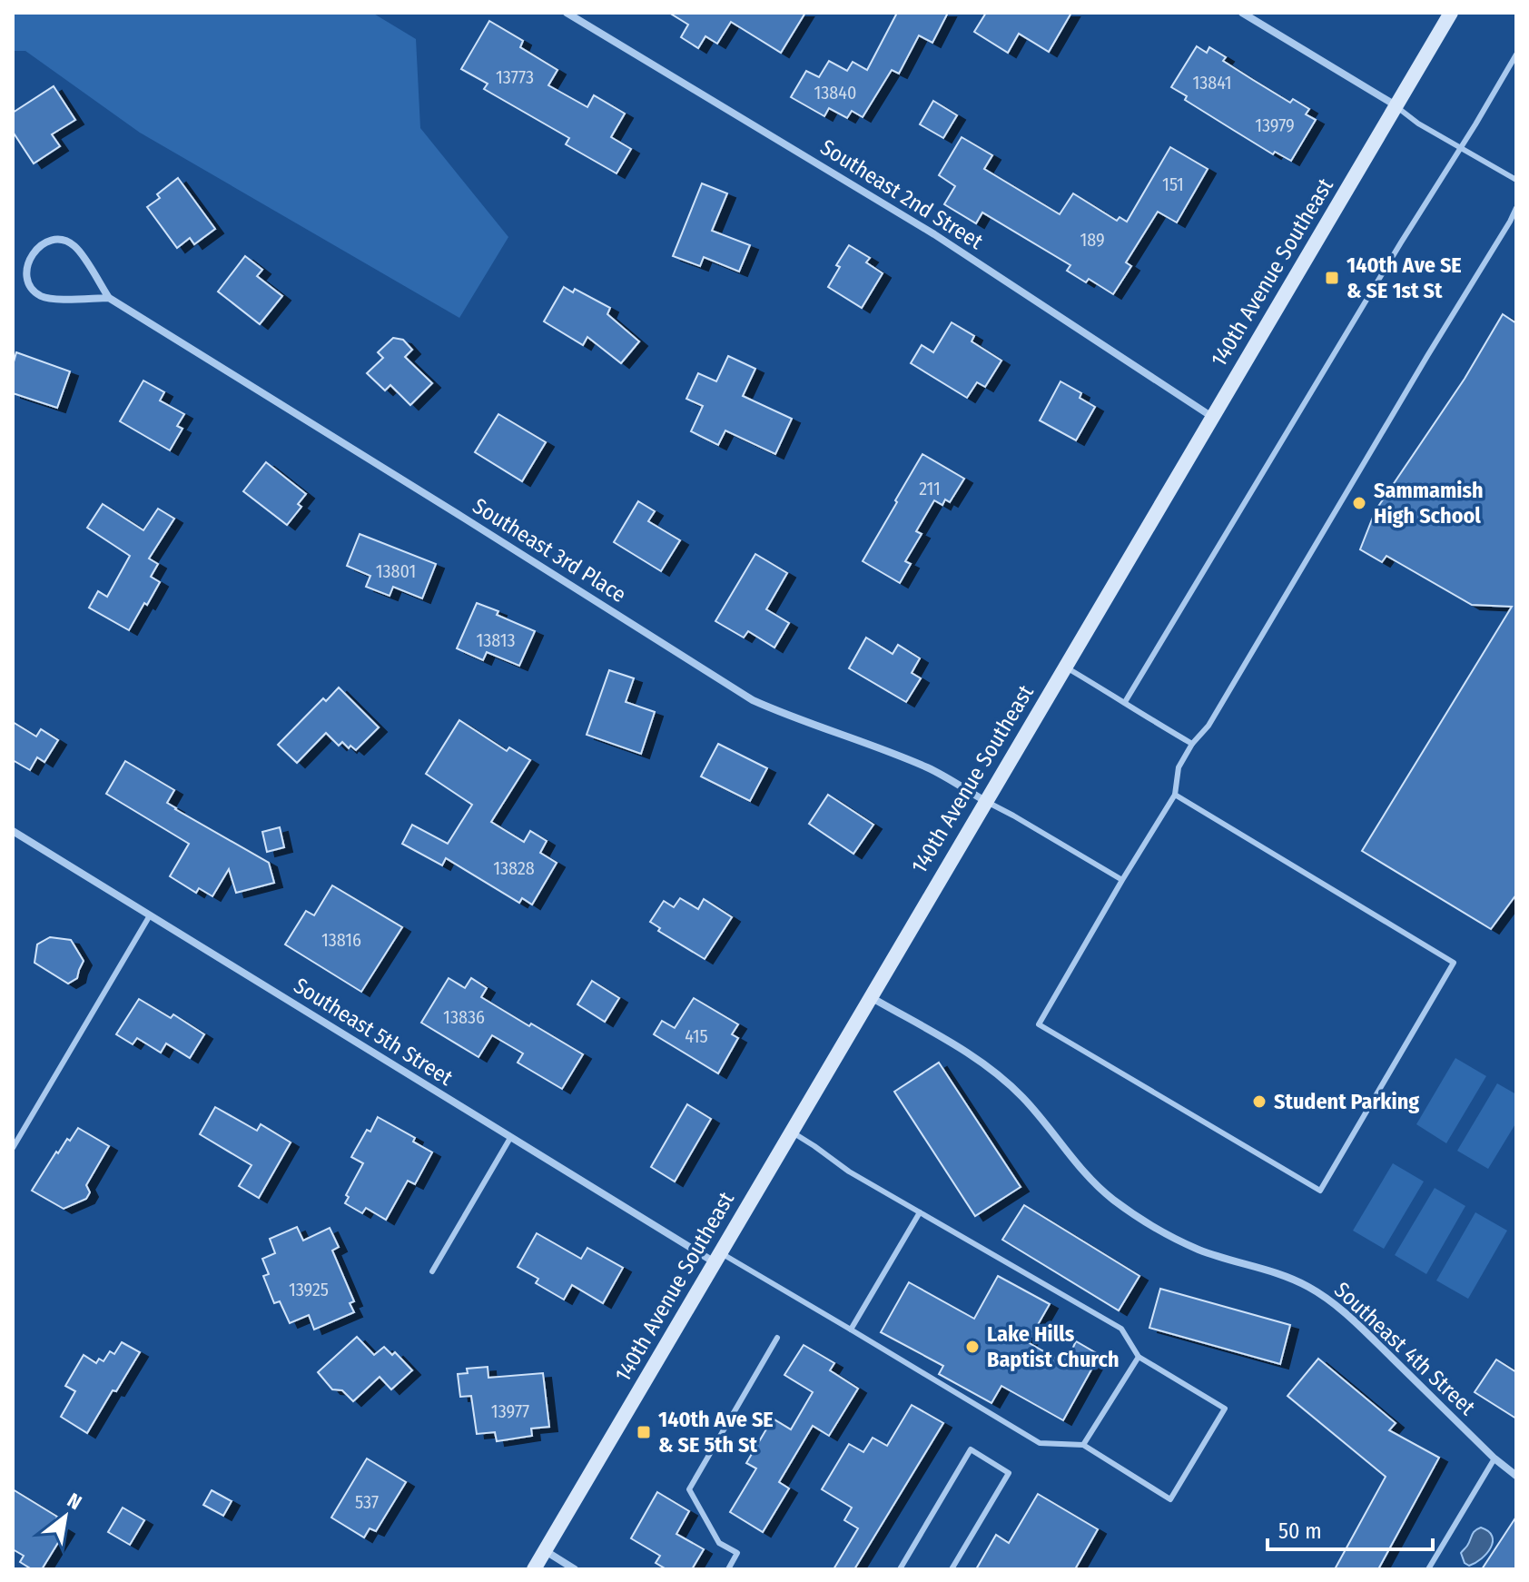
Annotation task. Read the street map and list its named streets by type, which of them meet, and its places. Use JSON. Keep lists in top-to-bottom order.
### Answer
{
  "streets": {
    "street": [
      "Southeast 2nd Street",
      "140th Avenue Southeast",
      "Southeast 3rd Place",
      "Southeast 5th Street",
      "Southeast 4th Street"
    ]
  },
  "crossings": [
    ["Southeast 2nd Street", "140th Avenue Southeast"],
    ["140th Avenue Southeast", "Southeast 3rd Place"],
    ["140th Avenue Southeast", "Southeast 5th Street"],
    ["140th Avenue Southeast", "Southeast 4th Street"]
  ],
  "places": {
    "transit": ["140th Ave SE & SE 1st St", "140th Ave SE & SE 5th St"],
    "other": ["Sammamish High School", "Student Parking", "Lake Hills Baptist Church"]
  },
  "house_numbers": [
    "13773",
    "13841",
    "13840",
    "13979",
    "151",
    "189",
    "211",
    "13801",
    "13813",
    "13828",
    "13816",
    "13836",
    "415",
    "13925",
    "13977",
    "537"
  ],
  "scale_bar": "50 m",
  "north": "top right"
}
